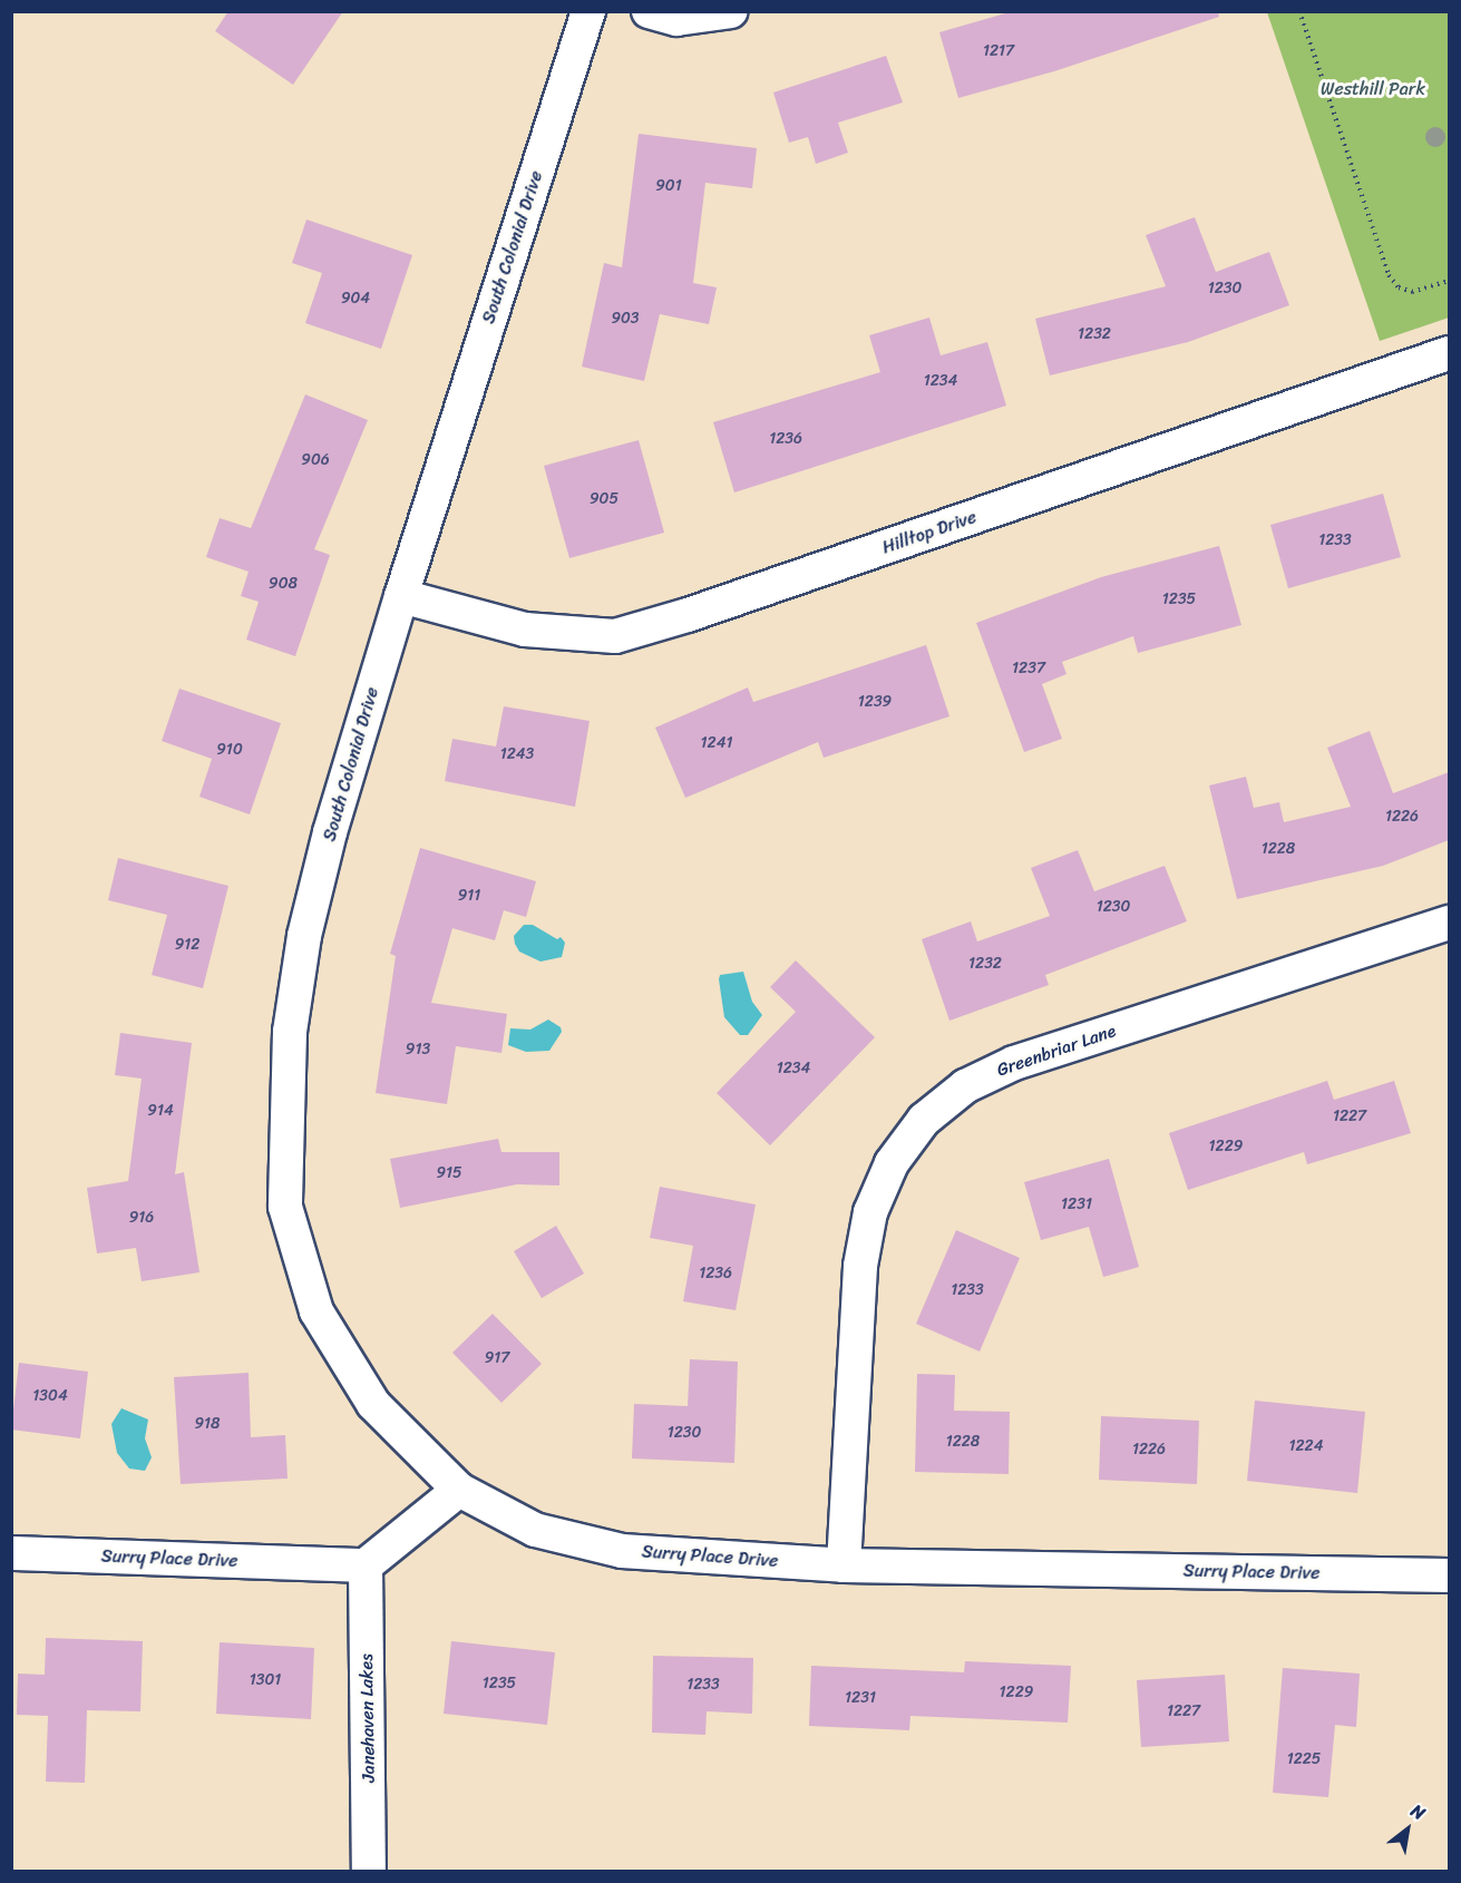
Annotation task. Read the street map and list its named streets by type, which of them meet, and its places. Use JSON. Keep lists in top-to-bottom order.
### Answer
{
  "streets": {
    "street": [
      "South Colonial Drive",
      "Hilltop Drive",
      "Greenbriar Lane",
      "Surry Place Drive",
      "Janehaven Lakes"
    ]
  },
  "crossings": [
    ["South Colonial Drive", "Hilltop Drive"],
    ["South Colonial Drive", "Surry Place Drive"],
    ["Greenbriar Lane", "Surry Place Drive"],
    ["Surry Place Drive", "Janehaven Lakes"]
  ],
  "parks": ["Westhill Park"],
  "house_numbers": [
    "1217",
    "901",
    "1230",
    "904",
    "903",
    "1232",
    "1234",
    "1236",
    "906",
    "905",
    "1233",
    "908",
    "1235",
    "1237",
    "1239",
    "1241",
    "910",
    "1243",
    "1226",
    "1228",
    "911",
    "1230",
    "912",
    "1232",
    "913",
    "1234",
    "914",
    "1227",
    "1229",
    "915",
    "1231",
    "916",
    "1236",
    "1233",
    "917",
    "1304",
    "918",
    "1230",
    "1228",
    "1224",
    "1226",
    "1301",
    "1235",
    "1233",
    "1229",
    "1231",
    "1227",
    "1225"
  ],
  "north": "top right"
}
